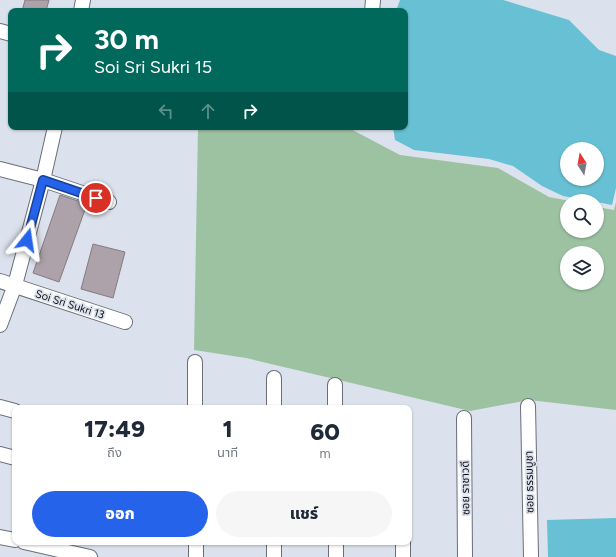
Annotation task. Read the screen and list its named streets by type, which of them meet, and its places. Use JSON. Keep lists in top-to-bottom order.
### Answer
{
  "streets": {
    "street": ["Soi Sri Sukri 13", "ซอย ธรรมบูชา", "ซอย ราชาวดี"]
  },
  "north": "top",
  "page": {
    "turn": ["30 m", "Soi Sri Sukri 15"],
    "eta": [
      "17:49",
      "ถึง",
      "1",
      "นาที",
      "60",
      "m"
    ],
    "buttons": ["ออก", "แชร์"]
  }
}
